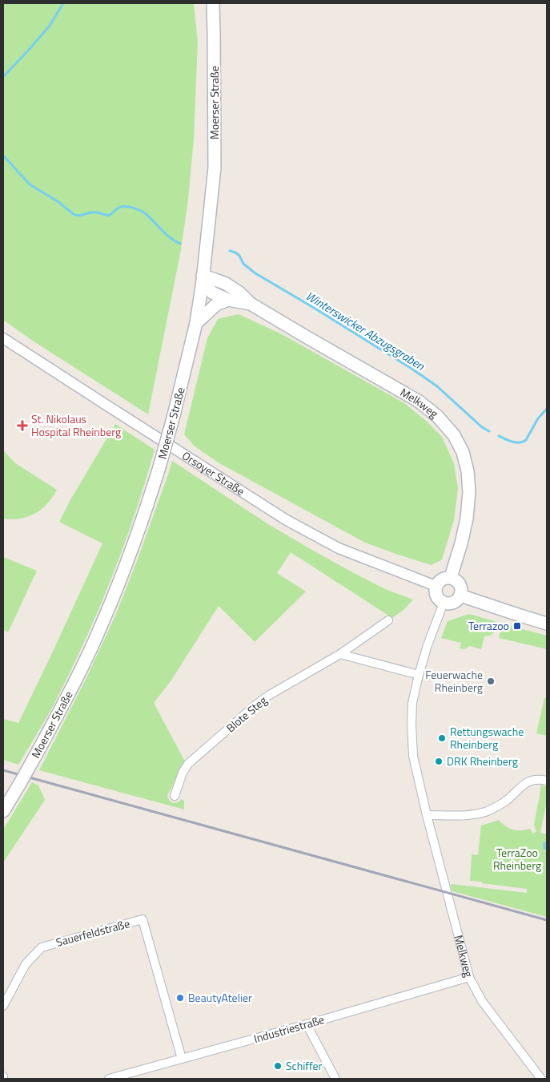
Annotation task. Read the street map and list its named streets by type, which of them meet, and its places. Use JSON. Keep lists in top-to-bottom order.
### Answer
{
  "streets": {
    "main road": ["Moerser Straße", "Melkweg"],
    "street": [
      "Orsoyer Straße",
      "Blote Steg",
      "Sauerfeldstraße",
      "Industriestraße"
    ]
  },
  "crossings": [
    ["Moerser Straße", "Melkweg"],
    ["Melkweg", "Orsoyer Straße"],
    ["Melkweg", "Industriestraße"],
    ["Sauerfeldstraße", "Industriestraße"]
  ],
  "water": ["Winterswicker Abzugsgraben"],
  "parks": ["TerraZoo Rheinberg"],
  "places": {
    "health": ["St. Nikolaus Hospital Rheinberg"],
    "transit": ["Terrazoo"],
    "other": [
      "Feuerwache Rheinberg",
      "Rettungswache Rheinberg",
      "DRK Rheinberg",
      "BeautyAtelier",
      "Schiffer"
    ]
  }
}
